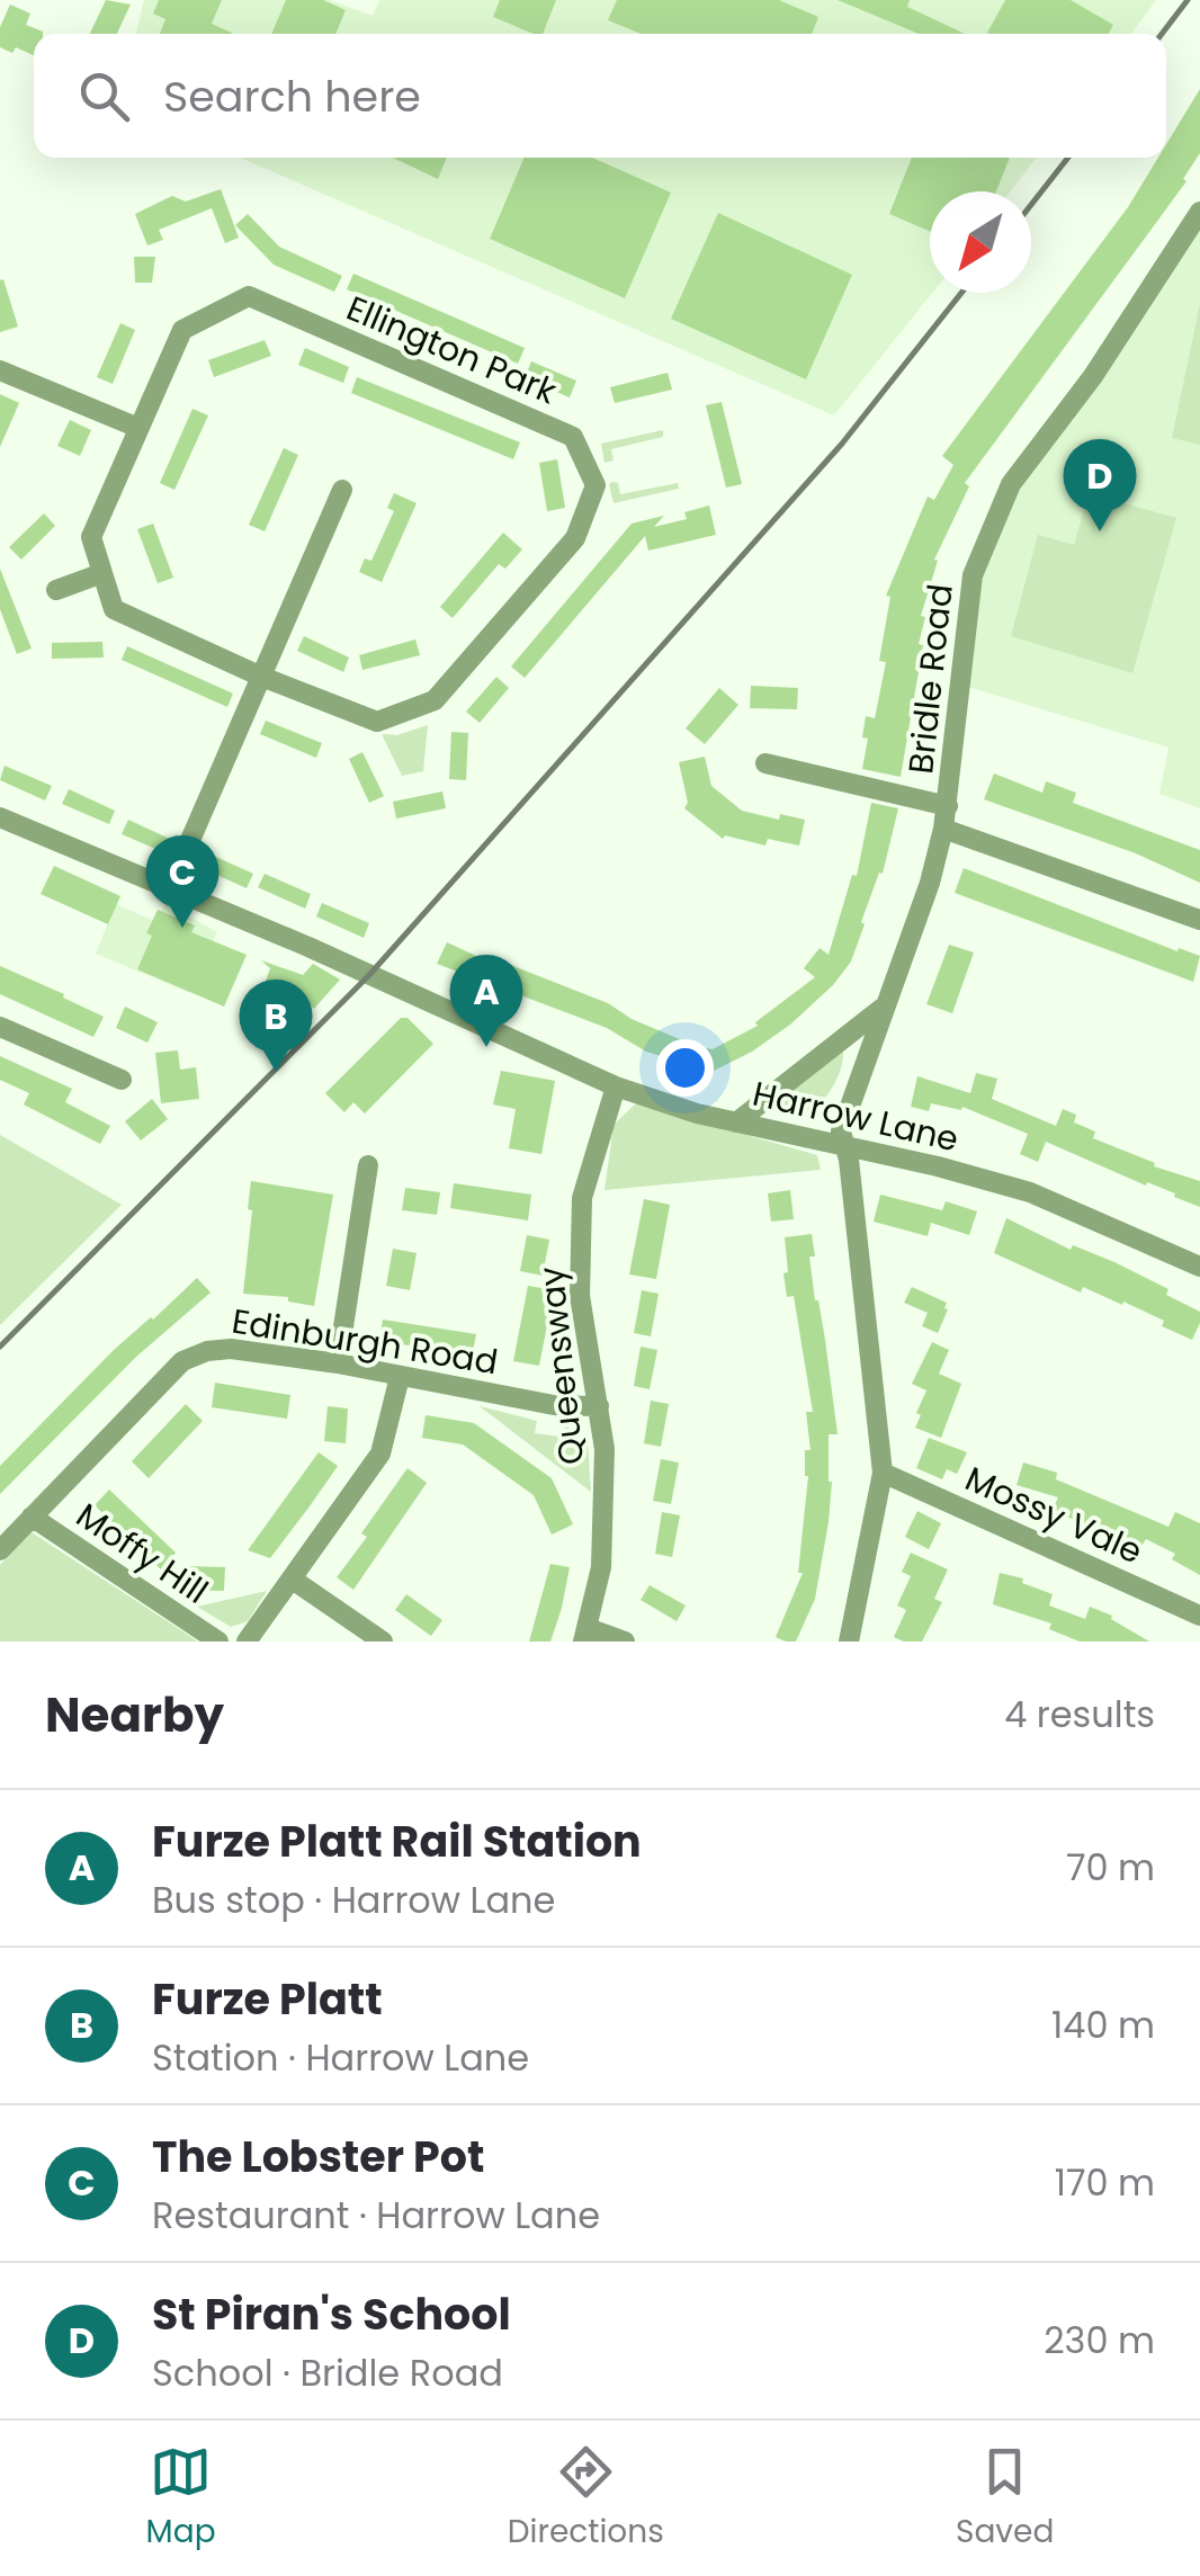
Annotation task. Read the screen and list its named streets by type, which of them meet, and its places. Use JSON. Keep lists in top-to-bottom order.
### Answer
{
  "streets": {
    "street": [
      "Ellington Park",
      "Bridle Road",
      "Harrow Lane",
      "Edinburgh Road",
      "Queensway",
      "Mossy Vale",
      "Moffy Hill"
    ]
  },
  "crossings": [
    ["Bridle Road", "Harrow Lane"],
    ["Bridle Road", "Mossy Vale"],
    ["Harrow Lane", "Queensway"],
    ["Edinburgh Road", "Queensway"],
    ["Edinburgh Road", "Moffy Hill"]
  ],
  "north": "bottom left",
  "page": {
    "search": "Search here",
    "pins": [
      "D",
      "C",
      "A",
      "B"
    ],
    "heading": ["Nearby", "4 results"],
    "list": [
      {
        "mark": "A",
        "name": "Furze Platt Rail Station",
        "note": "Bus stop · Harrow Lane",
        "value": "70 m"
      },
      {
        "mark": "B",
        "name": "Furze Platt",
        "note": "Station · Harrow Lane",
        "value": "140 m"
      },
      {
        "mark": "C",
        "name": "The Lobster Pot",
        "note": "Restaurant · Harrow Lane",
        "value": "170 m"
      },
      {
        "mark": "D",
        "name": "St Piran's School",
        "note": "School · Bridle Road",
        "value": "230 m"
      }
    ],
    "nav": ["Map", "Directions", "Saved"]
  }
}
